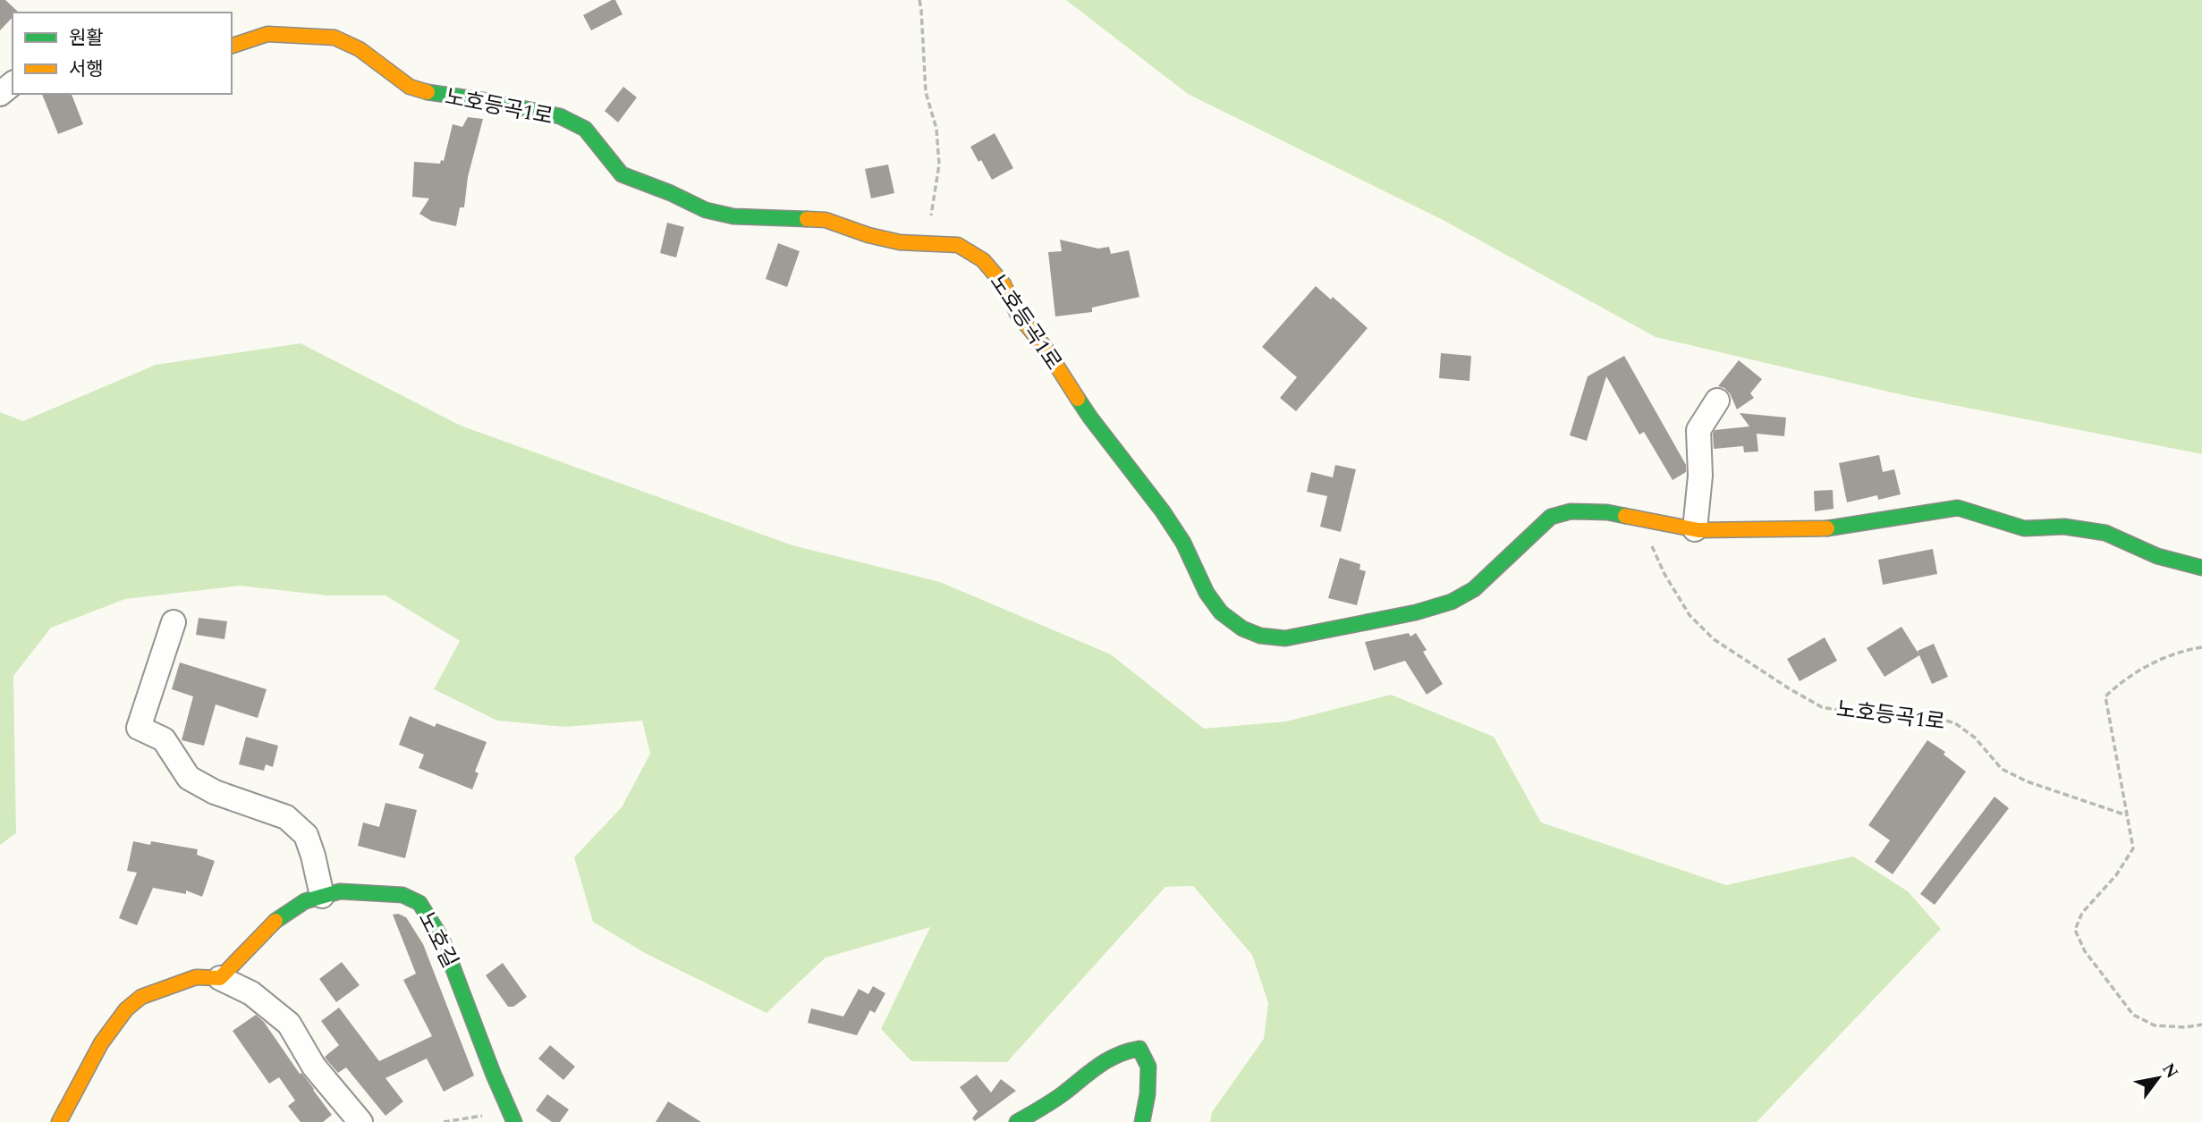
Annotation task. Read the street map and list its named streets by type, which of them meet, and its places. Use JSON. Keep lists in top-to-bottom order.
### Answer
{
  "streets": {
    "street": ["노호등곡1로", "노호길"]
  },
  "legend": ["원활", "서행"],
  "north": "top right"
}
